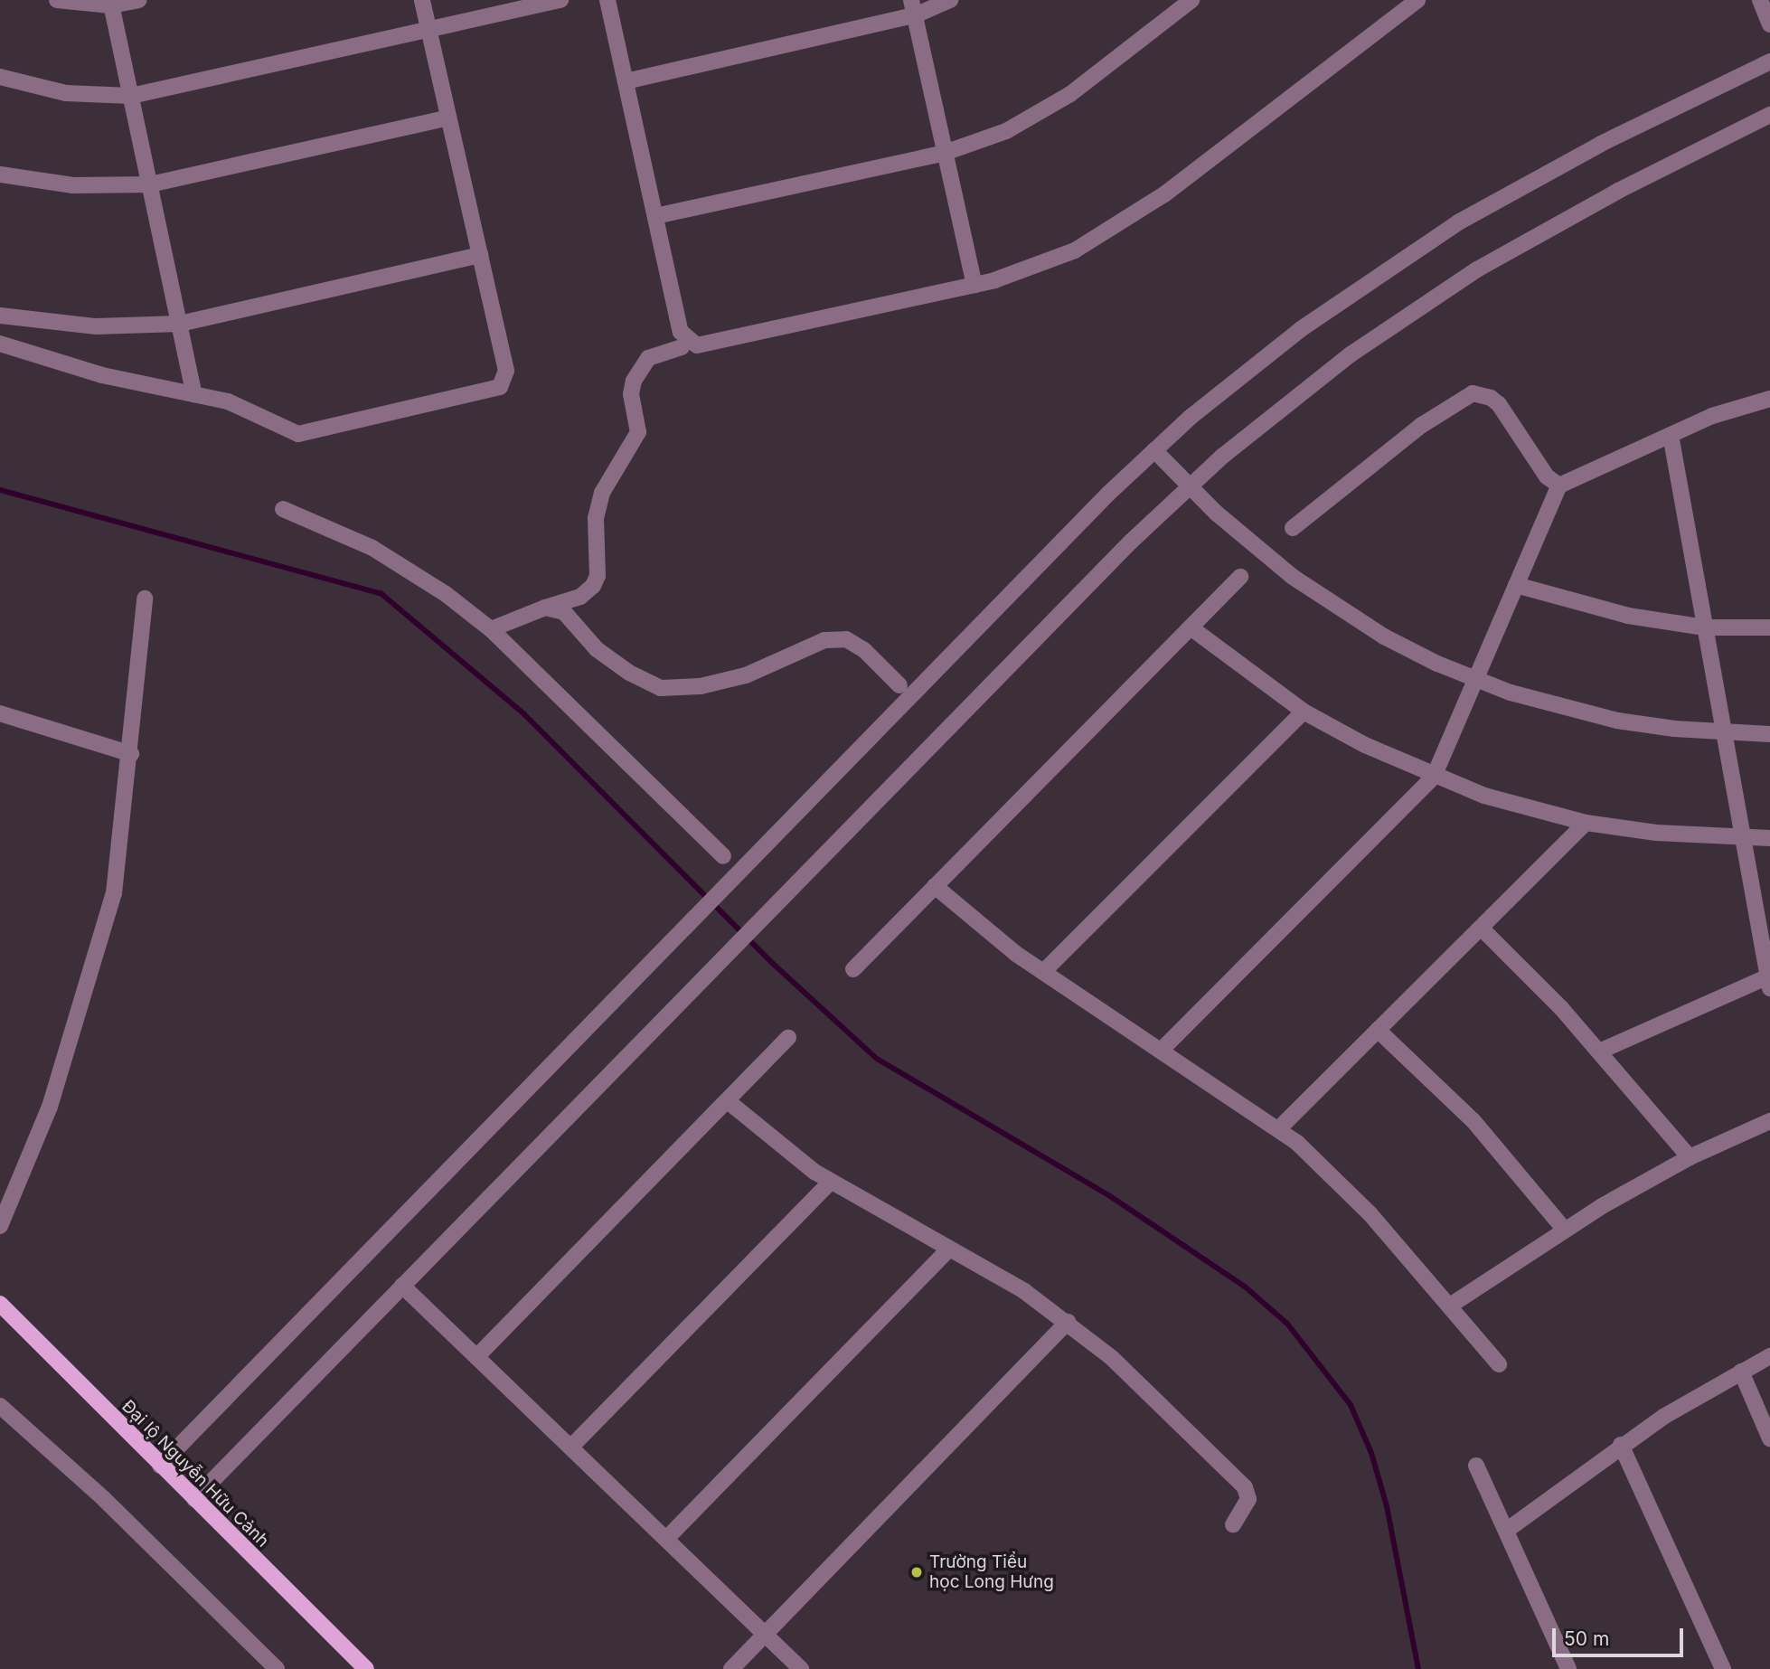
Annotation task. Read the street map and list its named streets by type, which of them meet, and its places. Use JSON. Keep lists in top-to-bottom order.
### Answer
{
  "streets": {
    "main road": ["Đại lộ Nguyễn Hữu Cảnh"]
  },
  "places": ["Trường Tiểu học Long Hưng"],
  "scale_bar": "50 m"
}
